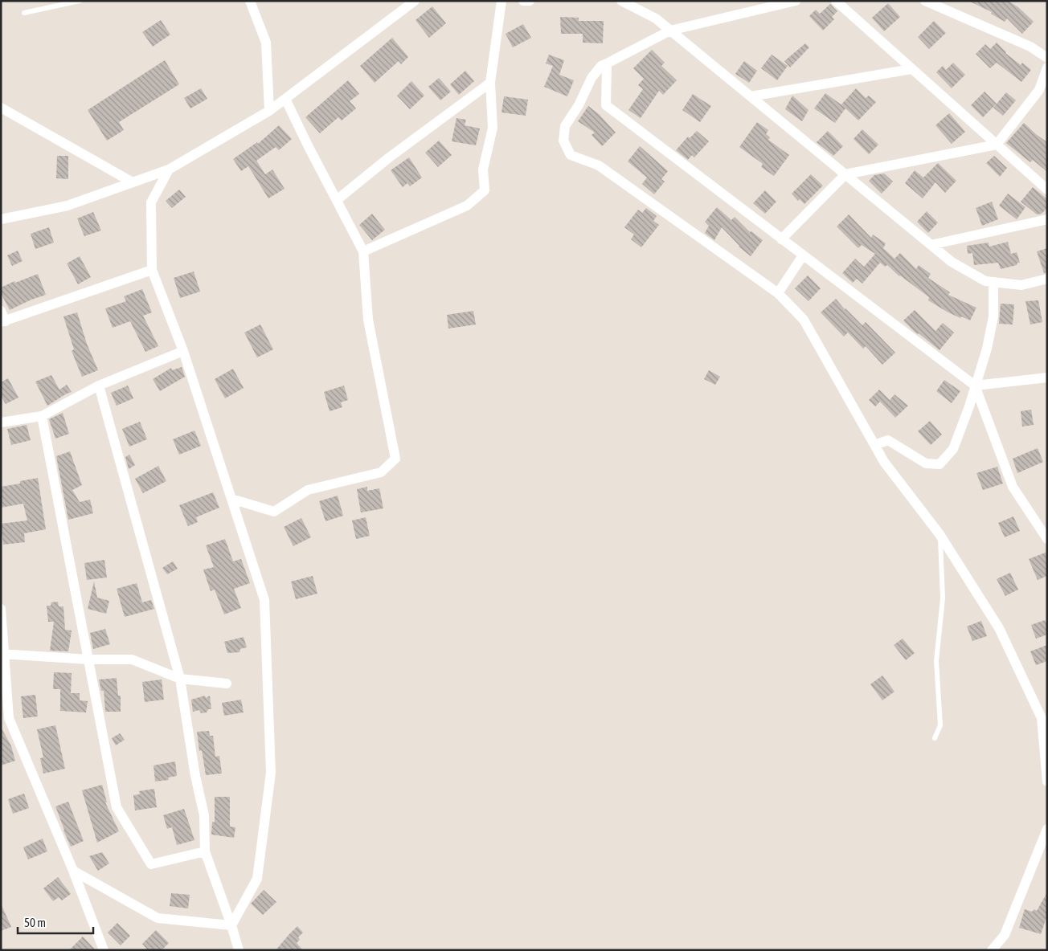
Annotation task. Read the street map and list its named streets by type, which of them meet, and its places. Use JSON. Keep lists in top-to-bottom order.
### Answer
{
  "scale_bar": "50 m"
}
